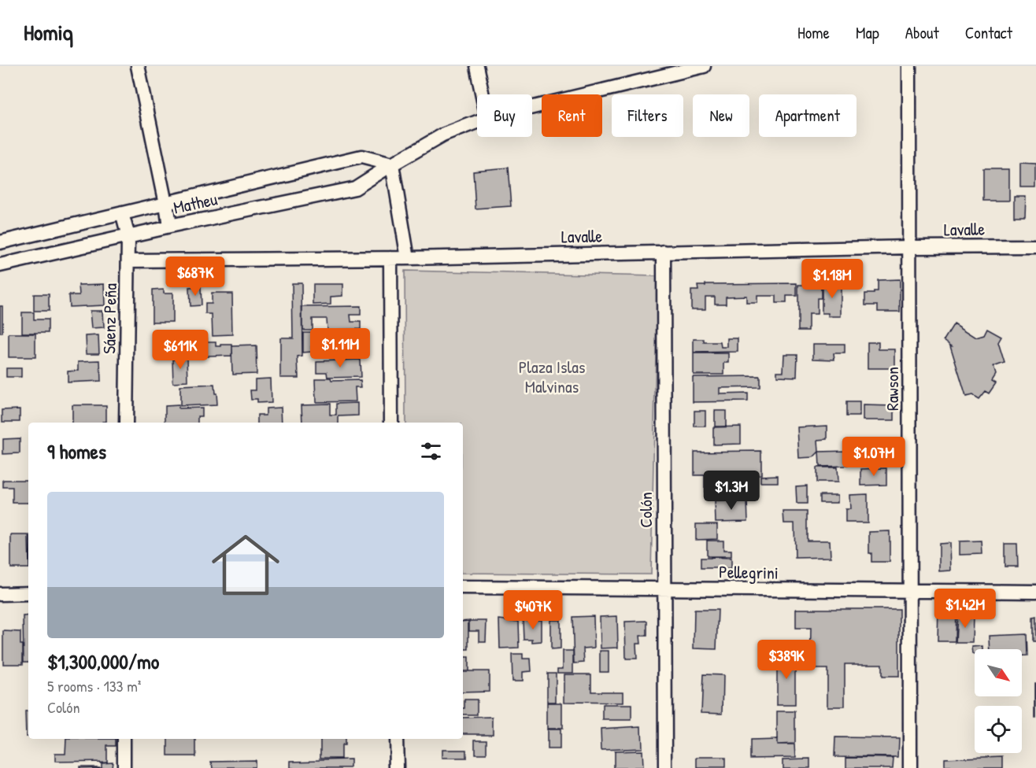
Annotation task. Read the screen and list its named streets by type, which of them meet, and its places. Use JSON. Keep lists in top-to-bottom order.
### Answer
{
  "streets": {
    "street": [
      "Matheu",
      "Lavalle",
      "Sáenz Peña",
      "Rawson",
      "Colón",
      "Pellegrini"
    ]
  },
  "crossings": [
    ["Matheu", "Sáenz Peña"],
    ["Lavalle", "Sáenz Peña"],
    ["Lavalle", "Rawson"],
    ["Lavalle", "Colón"],
    ["Rawson", "Pellegrini"],
    ["Colón", "Pellegrini"]
  ],
  "parks": ["Plaza Islas Malvinas"],
  "north": "bottom right",
  "page": {
    "header": "Homiq",
    "nav": [
      "Home",
      "Map",
      "About",
      "Contact"
    ],
    "chip": [
      "Buy",
      "Rent",
      "Filters",
      "New",
      "Apartment"
    ],
    "price": [
      "$687K",
      "$1.18M",
      "$1.11M",
      "$611K",
      "$1.07M",
      "$1.3M",
      "$1.42M",
      "$407K",
      "$389K"
    ],
    "heading": "9 homes",
    "list": [
      {
        "name": "$1,300,000/mo",
        "note": "5 rooms · 133 m² · Colón"
      }
    ]
  }
}
